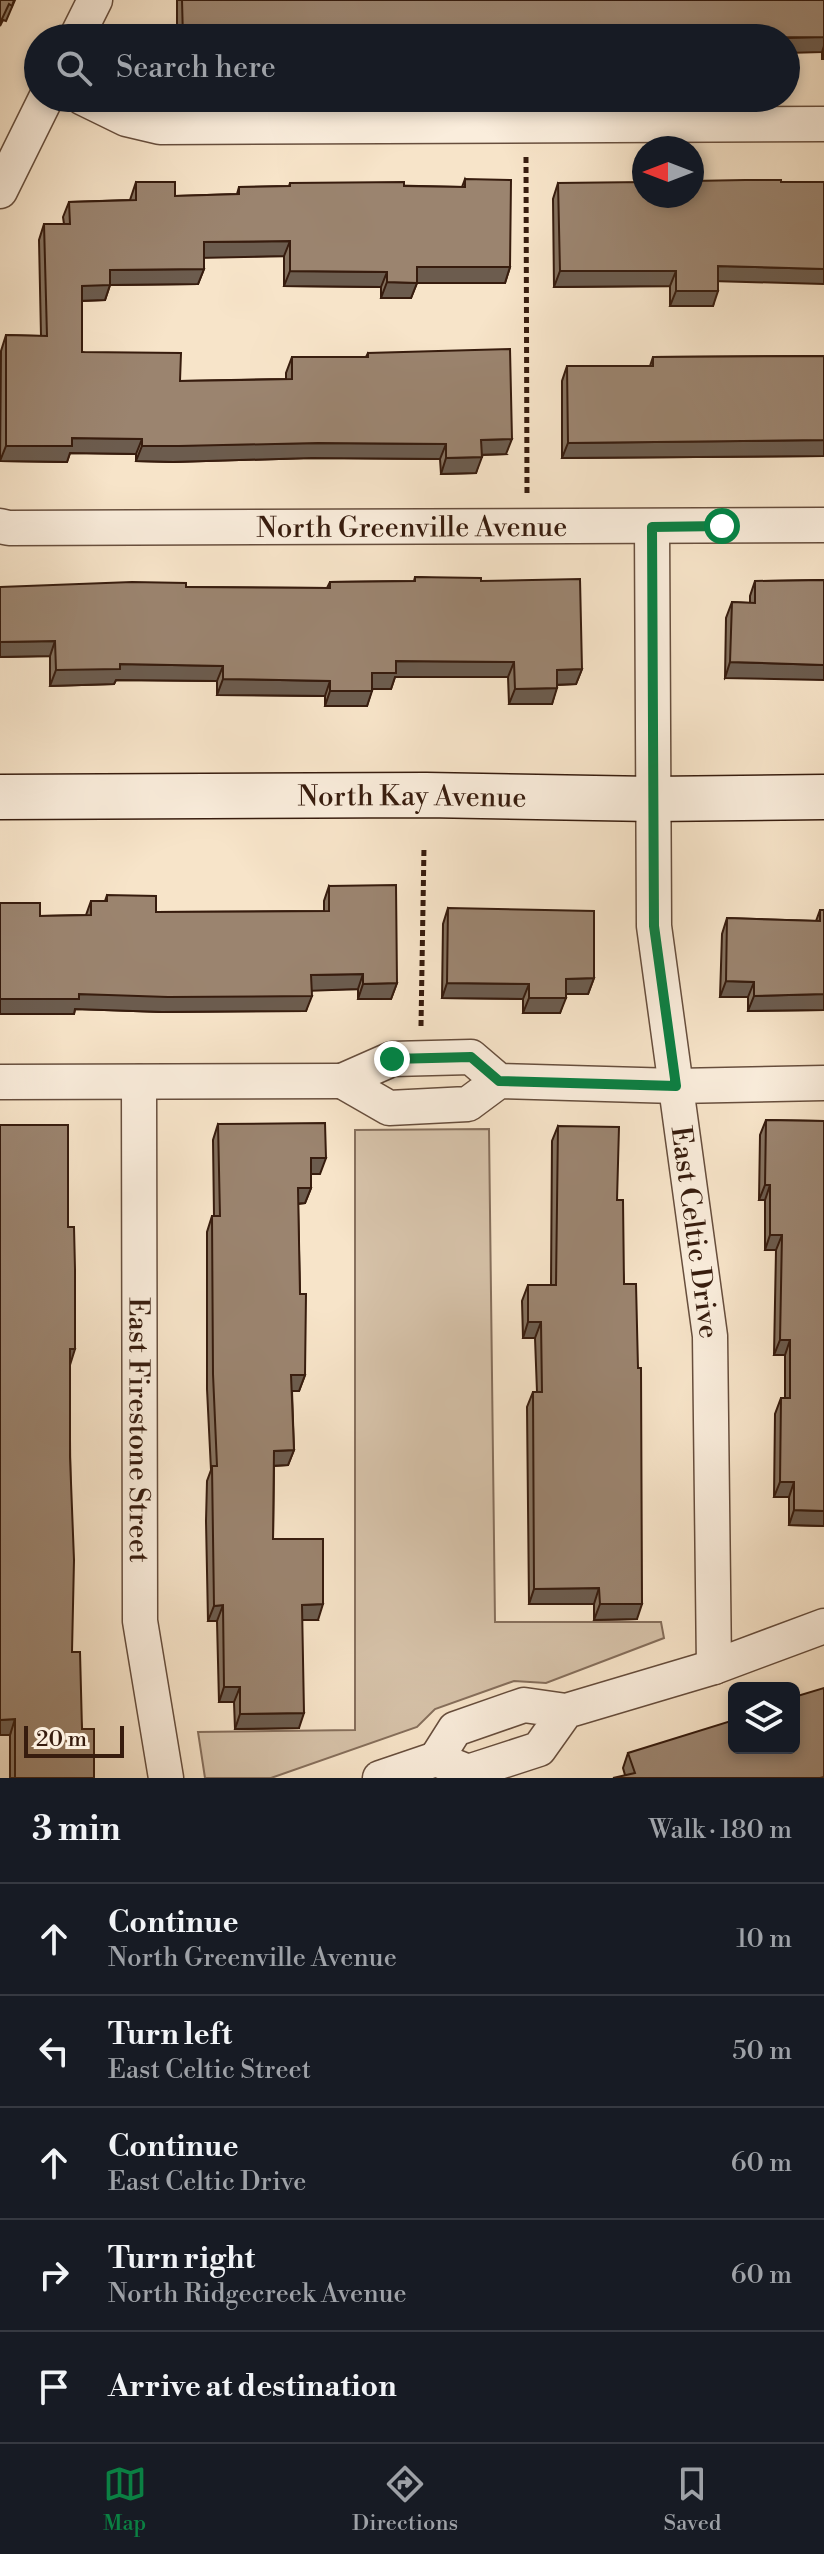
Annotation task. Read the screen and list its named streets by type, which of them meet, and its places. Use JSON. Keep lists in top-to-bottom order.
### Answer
{
  "streets": {
    "street": [
      "North Greenville Avenue",
      "North Kay Avenue",
      "East Celtic Drive",
      "East Firestone Street"
    ]
  },
  "crossings": [
    ["North Greenville Avenue", "East Celtic Drive"],
    ["North Kay Avenue", "East Celtic Drive"]
  ],
  "scale_bar": "20 m",
  "north": "left",
  "page": {
    "search": "Search here",
    "scale": "20 m",
    "heading": ["3 min", "Walk · 180 m"],
    "list": [
      ["Continue", "North Greenville Avenue", "10 m"],
      ["Turn left", "East Celtic Street", "50 m"],
      ["Continue", "East Celtic Drive", "60 m"],
      ["Turn right", "North Ridgecreek Avenue", "60 m"],
      "Arrive at destination"
    ],
    "nav": ["Map", "Directions", "Saved"]
  }
}
